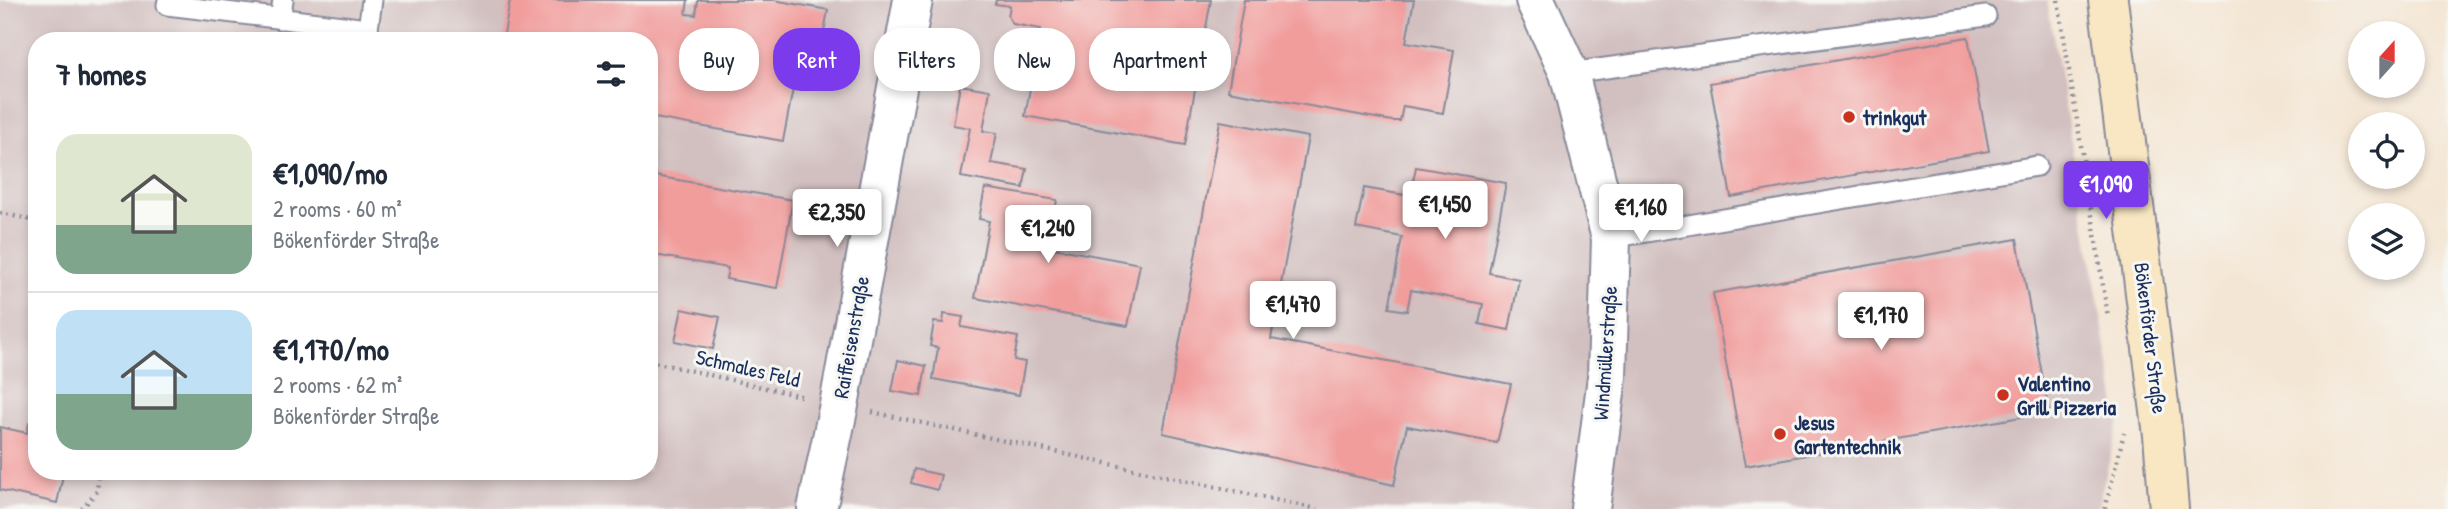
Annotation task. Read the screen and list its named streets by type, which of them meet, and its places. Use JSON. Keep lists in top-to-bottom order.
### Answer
{
  "streets": {
    "main road": ["Bökenförder Straße"],
    "street": ["Raiffeisenstraße", "Windmüllerstraße"],
    "path": ["Schmales Feld"]
  },
  "crossings": [
    ["Raiffeisenstraße", "Schmales Feld"]
  ],
  "places": ["trinkgut", "Valentino Grill Pizzeria", "Jesus Gartentechnik"],
  "north": "top",
  "page": {
    "chip": [
      "Buy",
      "Rent",
      "Filters",
      "New",
      "Apartment"
    ],
    "heading": "7 homes",
    "list": [
      {
        "name": "€1,090/mo",
        "note": "2 rooms · 60 m² · Bökenförder Straße"
      },
      {
        "name": "€1,170/mo",
        "note": "2 rooms · 62 m² · Bökenförder Straße"
      }
    ],
    "price": [
      "€1,090",
      "€1,450",
      "€1,160",
      "€2,350",
      "€1,240",
      "€1,470",
      "€1,170"
    ]
  }
}
